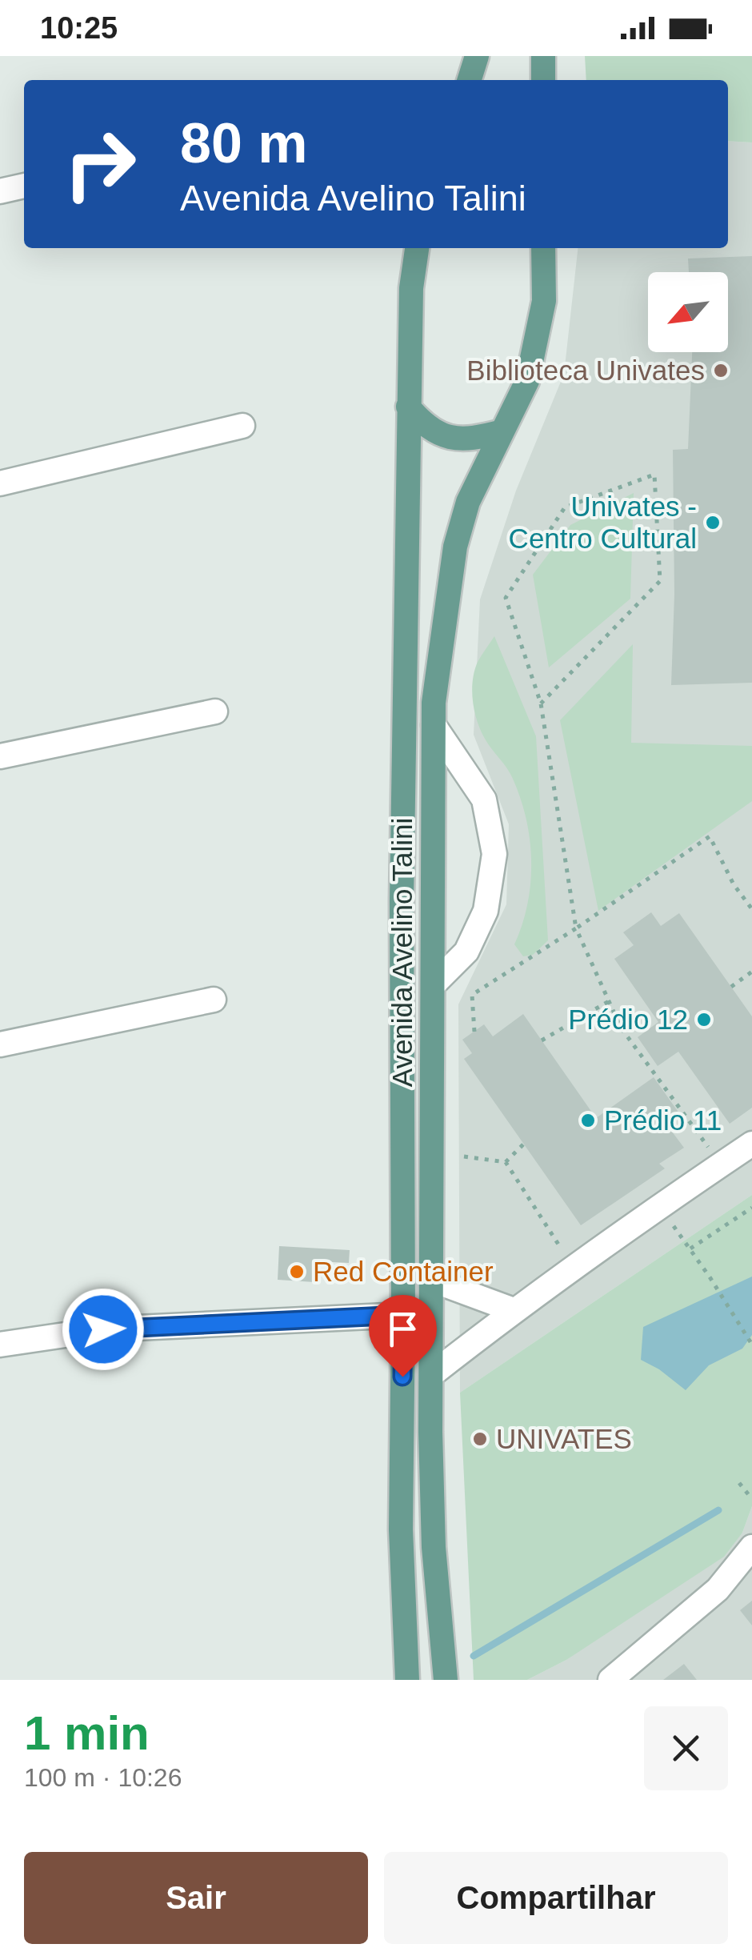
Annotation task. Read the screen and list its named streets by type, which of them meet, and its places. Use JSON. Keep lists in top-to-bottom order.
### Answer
{
  "streets": {
    "main road": ["Avenida Avelino Talini"]
  },
  "places": [
    "Biblioteca Univates",
    "Univates - Centro Cultural",
    "Prédio 12",
    "Prédio 11",
    "Red Container",
    "UNIVATES"
  ],
  "north": "bottom left",
  "page": {
    "status": "10:25",
    "turn": ["80 m", "Avenida Avelino Talini"],
    "heading": ["1 min", "100 m · 10:26"],
    "buttons": ["Sair", "Compartilhar"]
  }
}
